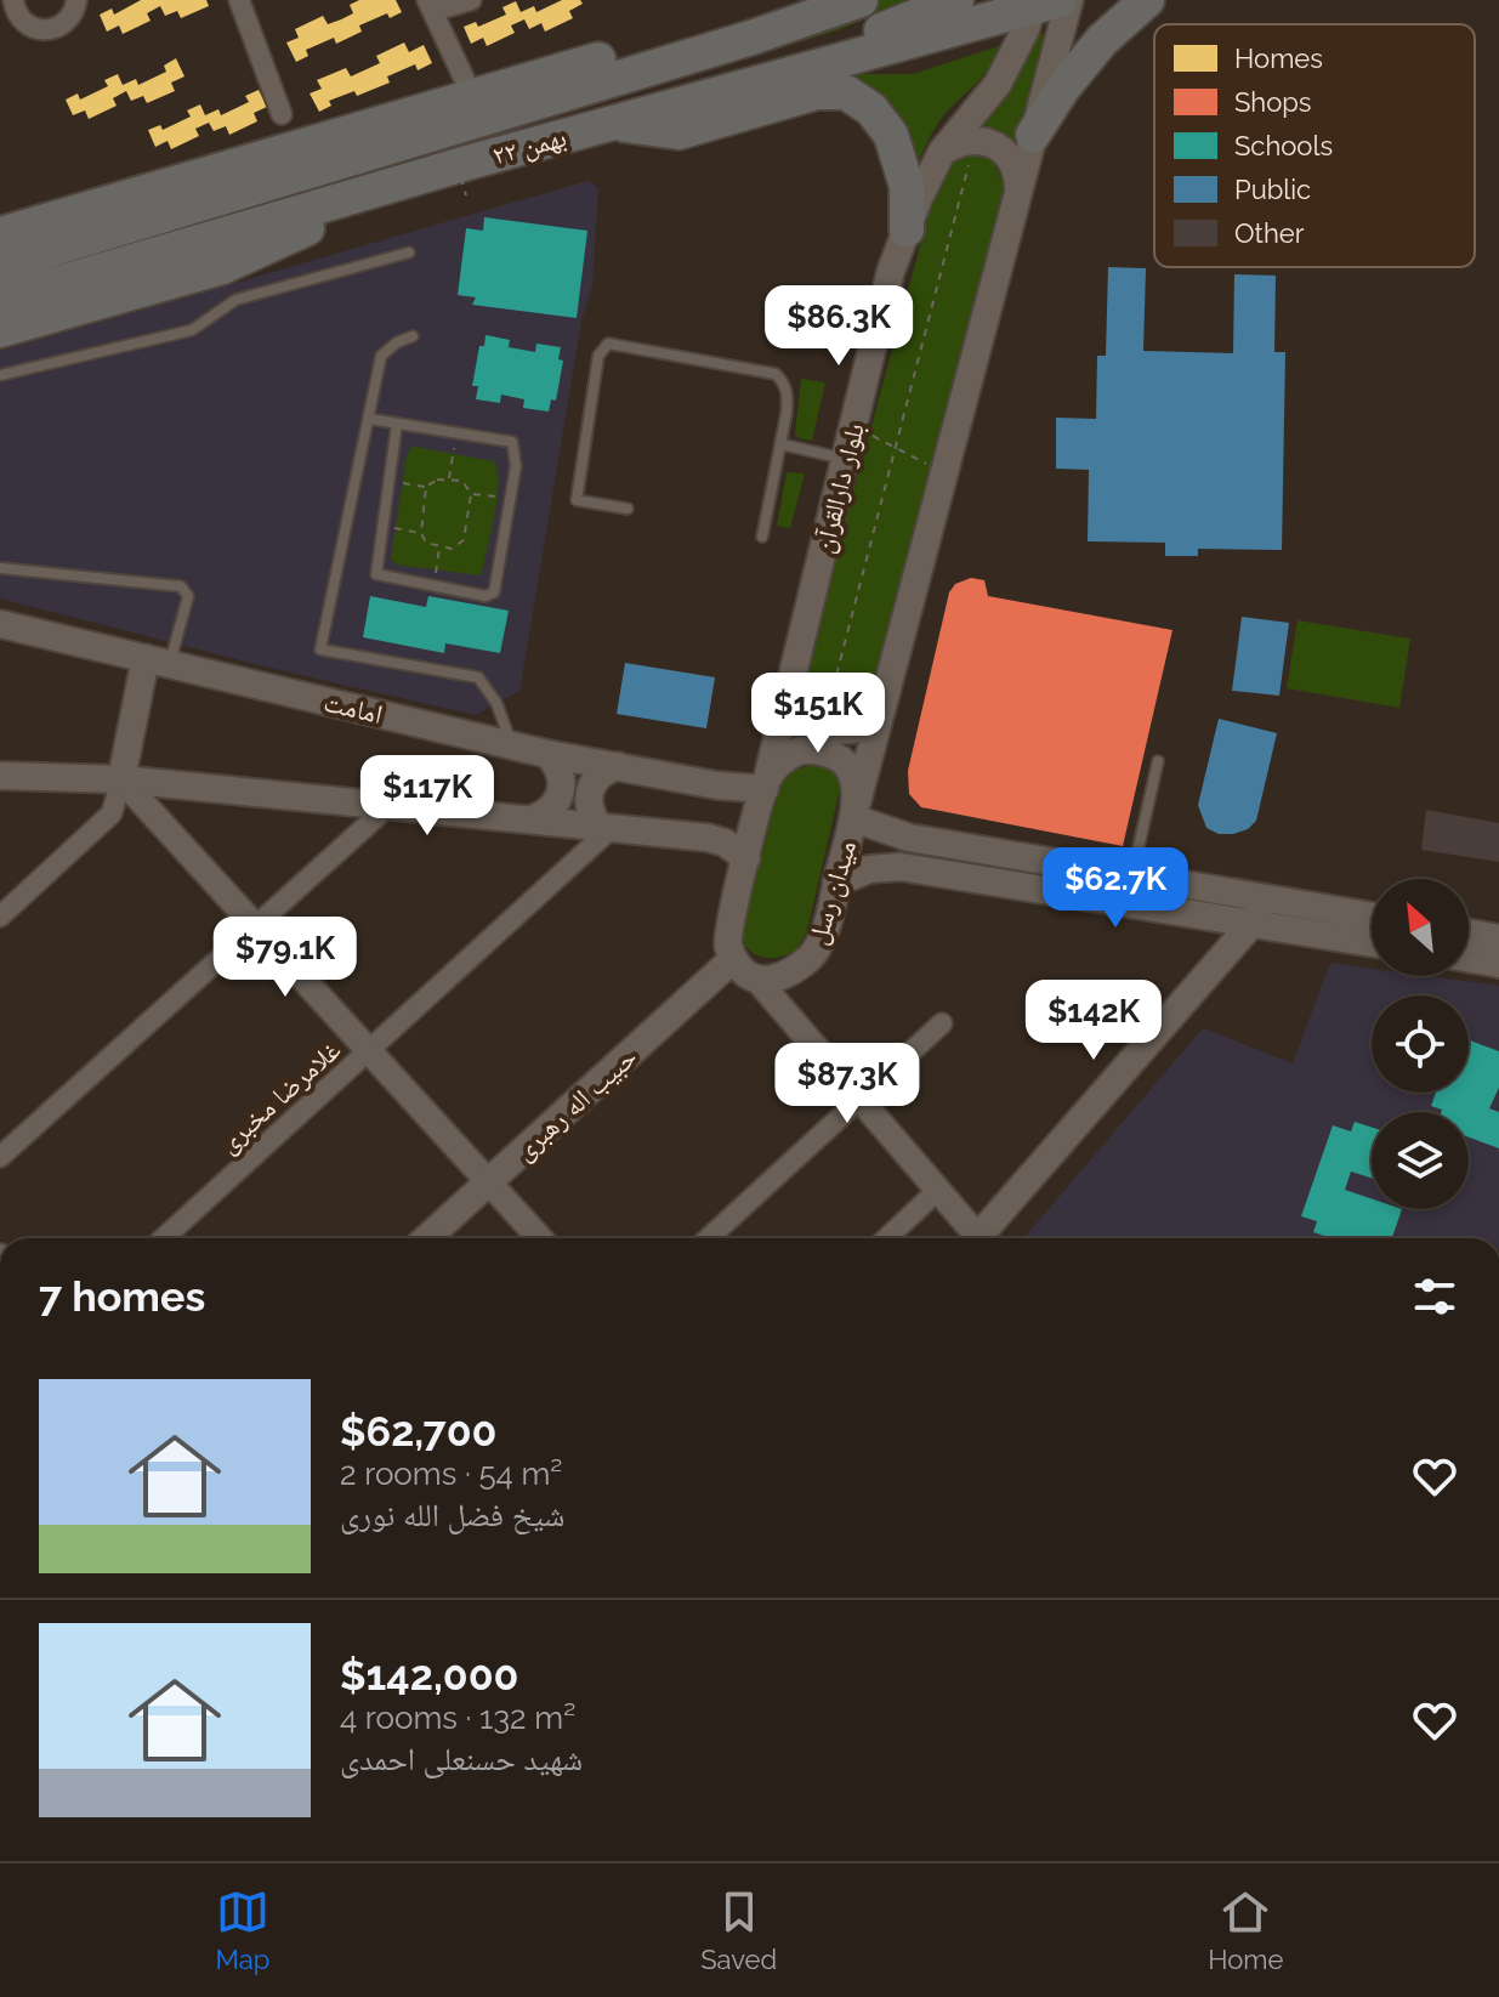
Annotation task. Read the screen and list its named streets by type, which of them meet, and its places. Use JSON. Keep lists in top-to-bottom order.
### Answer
{
  "streets": {
    "highway": ["۲۲ بهمن"],
    "main road": [
      "بلوار دارالقرآن",
      "امامت",
      "میدان رسل",
      "حبیب اله رهبری"
    ],
    "street": ["غلامرضا مخبری"]
  },
  "crossings": [
    ["۲۲ بهمن", "بلوار دارالقرآن"],
    ["بلوار دارالقرآن", "امامت"]
  ],
  "legend": [
    "Homes",
    "Shops",
    "Schools",
    "Public",
    "Other"
  ],
  "north": "top left",
  "page": {
    "price": [
      "$86.3K",
      "$151K",
      "$117K",
      "$62.7K",
      "$79.1K",
      "$142K",
      "$87.3K"
    ],
    "heading": "7 homes",
    "list": [
      {
        "name": "$62,700",
        "note": "2 rooms · 54 m² · شیخ فضل الله نوری"
      },
      {
        "name": "$142,000",
        "note": "4 rooms · 132 m² · شهید حسنعلی احمدی"
      }
    ],
    "tabs": ["Map", "Saved", "Home"]
  }
}
